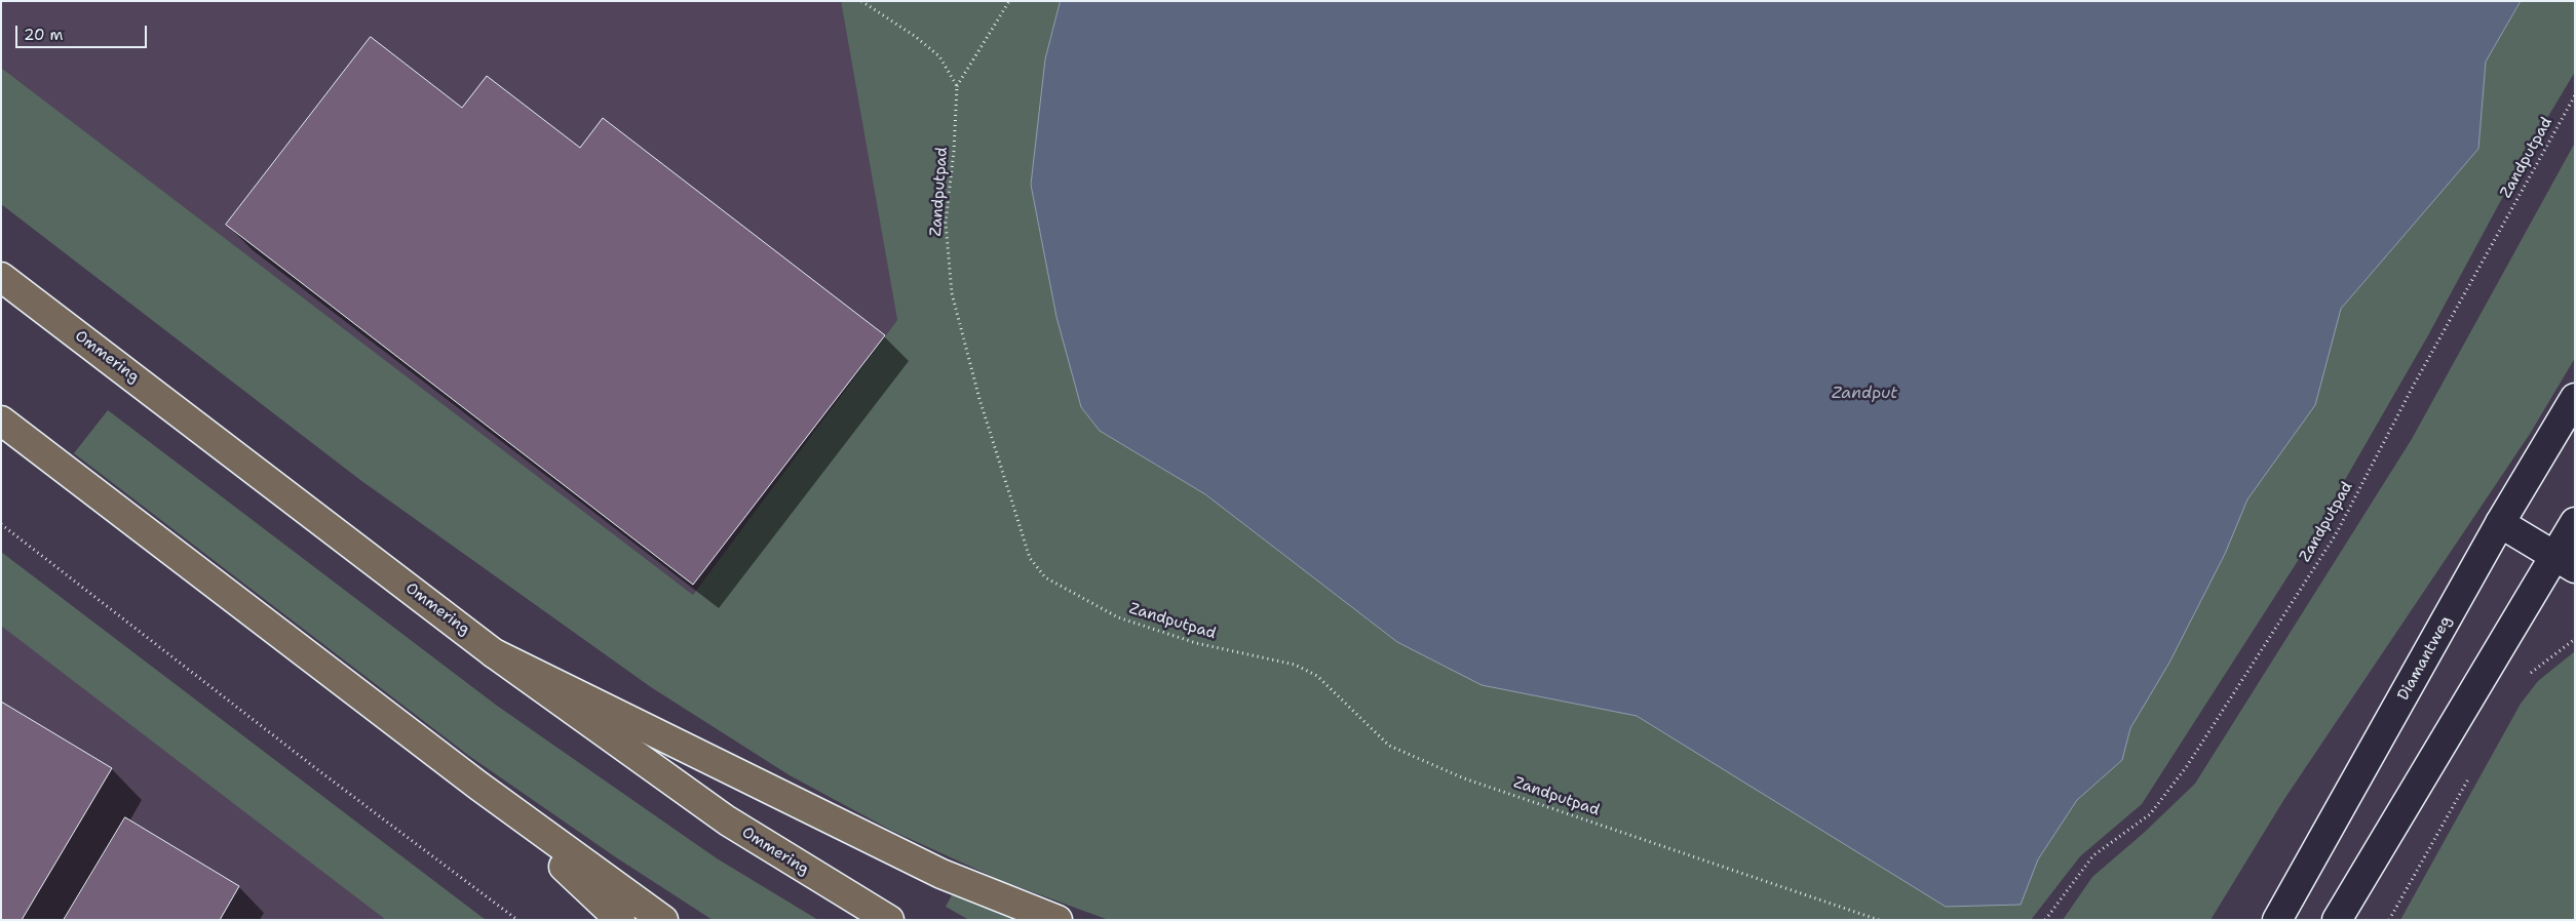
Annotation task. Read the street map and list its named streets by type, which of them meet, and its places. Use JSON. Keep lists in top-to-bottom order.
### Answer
{
  "streets": {
    "main road": ["Ommering"],
    "street": ["Diamantweg"],
    "path": ["Zandputpad"]
  },
  "water": ["Zandput"],
  "scale_bar": "20 m"
}
